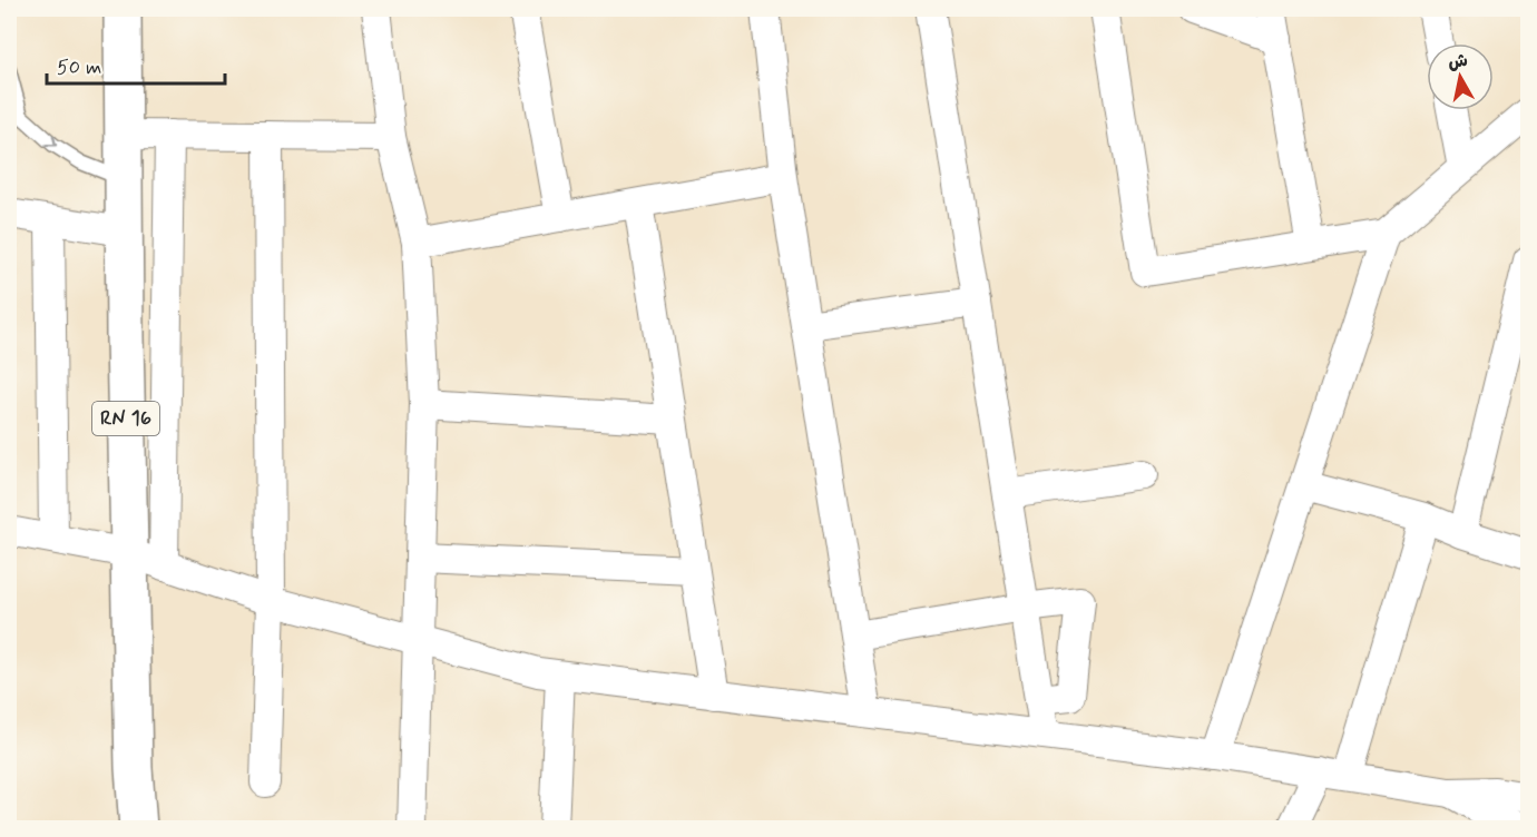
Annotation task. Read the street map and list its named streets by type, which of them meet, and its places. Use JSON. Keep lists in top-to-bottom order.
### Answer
{
  "streets": {
    "main road": ["RN 16"]
  },
  "scale_bar": "50 m",
  "north": "top"
}
